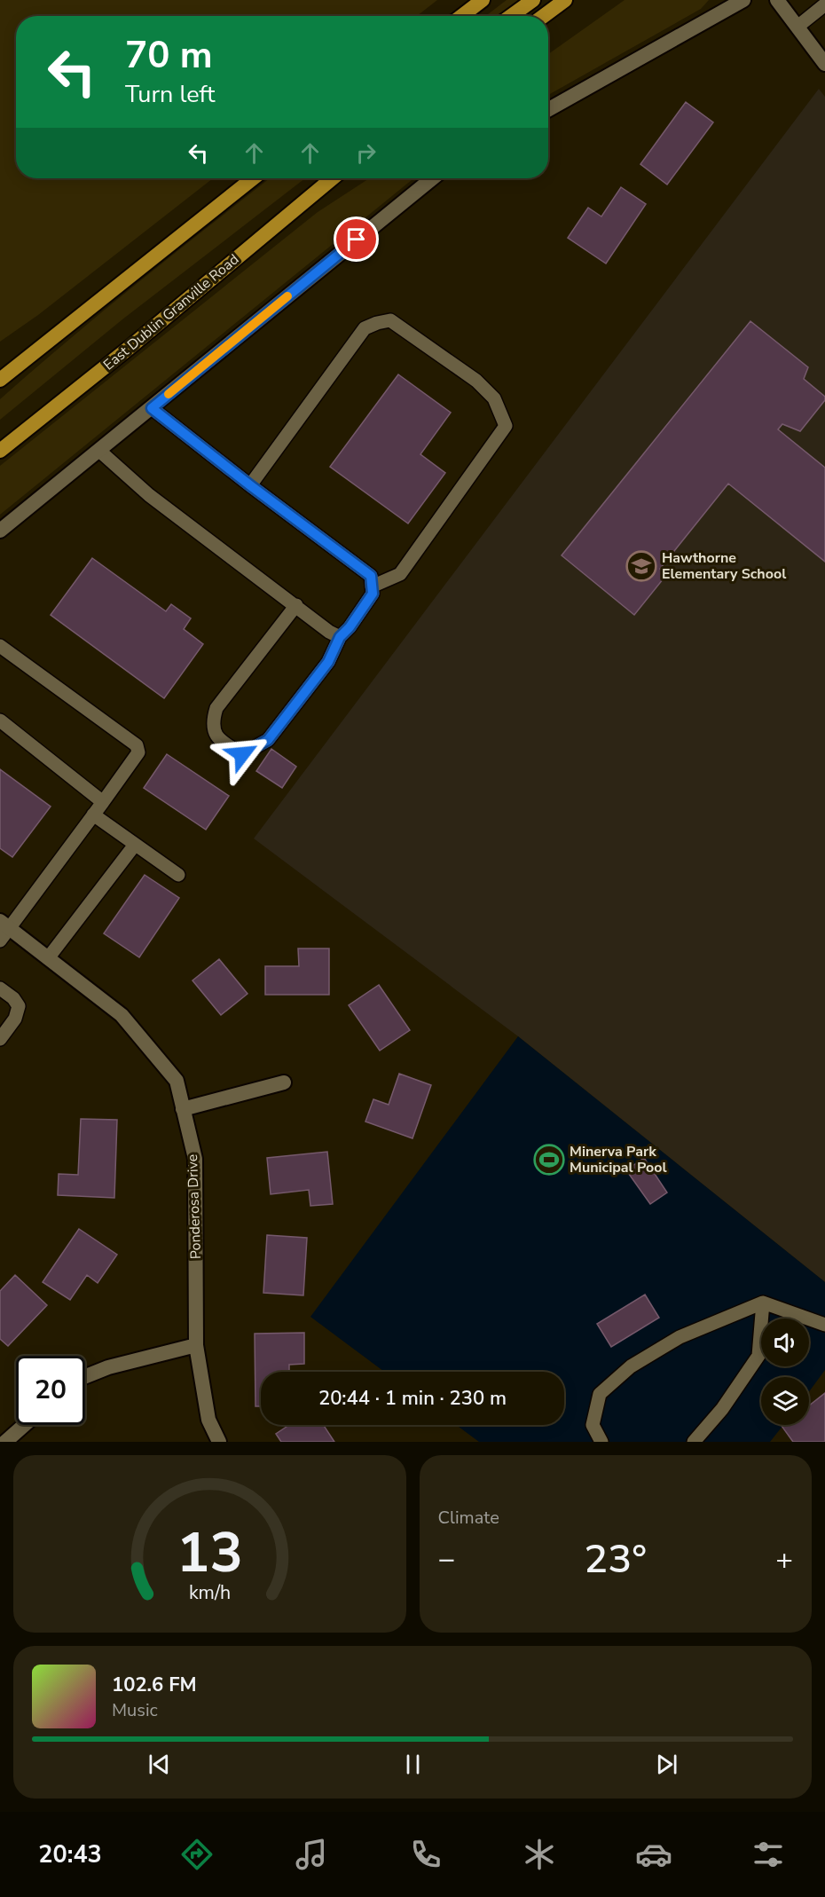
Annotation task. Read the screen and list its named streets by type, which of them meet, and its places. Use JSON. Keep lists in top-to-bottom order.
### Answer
{
  "streets": {
    "main road": ["East Dublin Granville Road"],
    "street": ["Ponderosa Drive"]
  },
  "places": {
    "school or university": ["Hawthorne Elementary School"],
    "sports": ["Minerva Park Municipal Pool"]
  },
  "page": {
    "turn": ["70 m", "Turn left"],
    "limit": "20",
    "trip": "20:44 · 1 min · 230 m",
    "tile": "Climate",
    "heat": ["−", "23°", "+"],
    "song": ["102.6 FM", "Music"],
    "tabs": "20:43",
    "gauge": ["13", "km/h"]
  }
}
